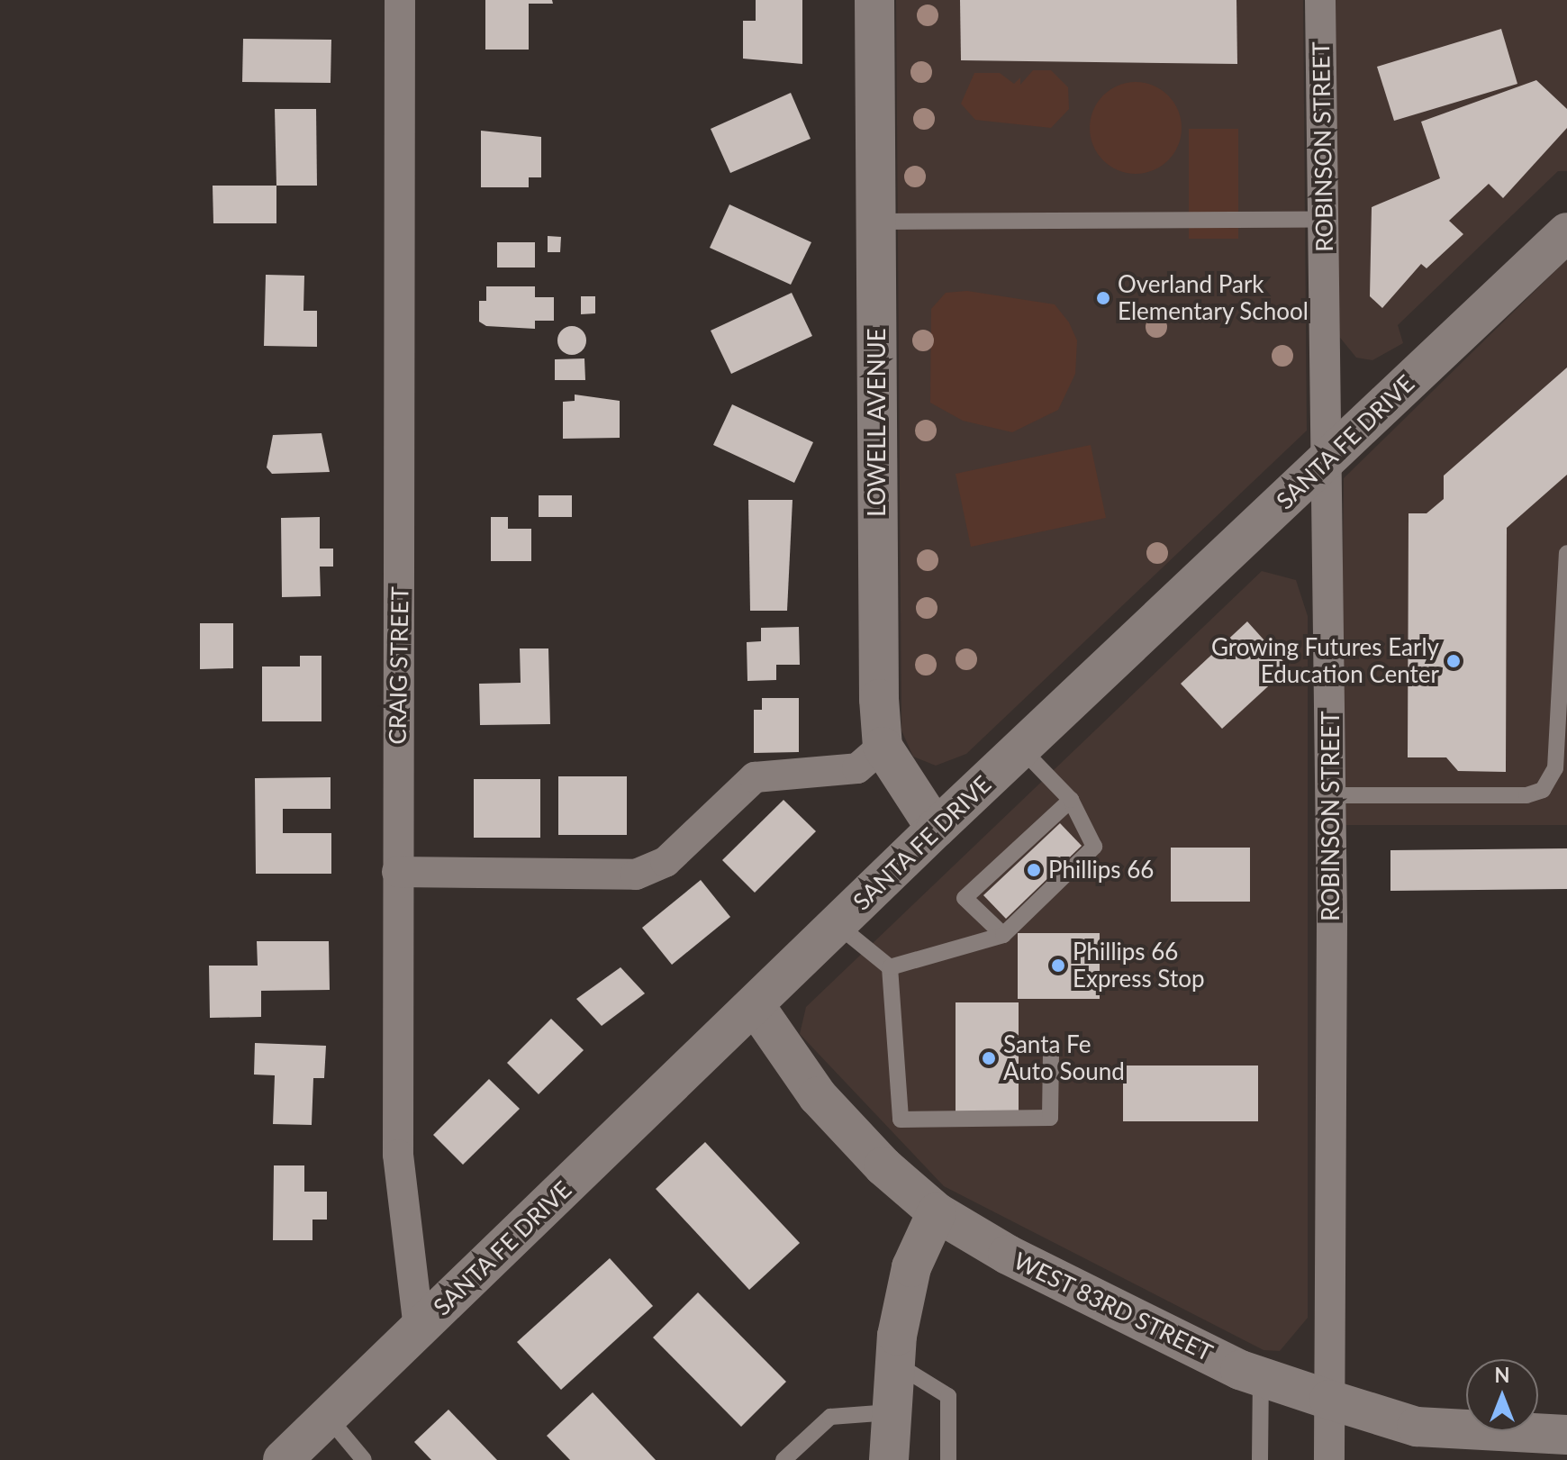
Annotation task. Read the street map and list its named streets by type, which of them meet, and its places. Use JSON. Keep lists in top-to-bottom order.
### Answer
{
  "streets": {
    "street": [
      "ROBINSON STREET",
      "LOWELL AVENUE",
      "SANTA FE DRIVE",
      "CRAIG STREET",
      "WEST 83RD STREET"
    ]
  },
  "crossings": [
    ["ROBINSON STREET", "SANTA FE DRIVE"],
    ["ROBINSON STREET", "WEST 83RD STREET"],
    ["SANTA FE DRIVE", "CRAIG STREET"],
    ["SANTA FE DRIVE", "WEST 83RD STREET"]
  ],
  "places": [
    "Overland Park Elementary School",
    "Growing Futures Early Education Center",
    "Phillips 66",
    "Phillips 66 Express Stop",
    "Santa Fe Auto Sound"
  ],
  "north": "top"
}
